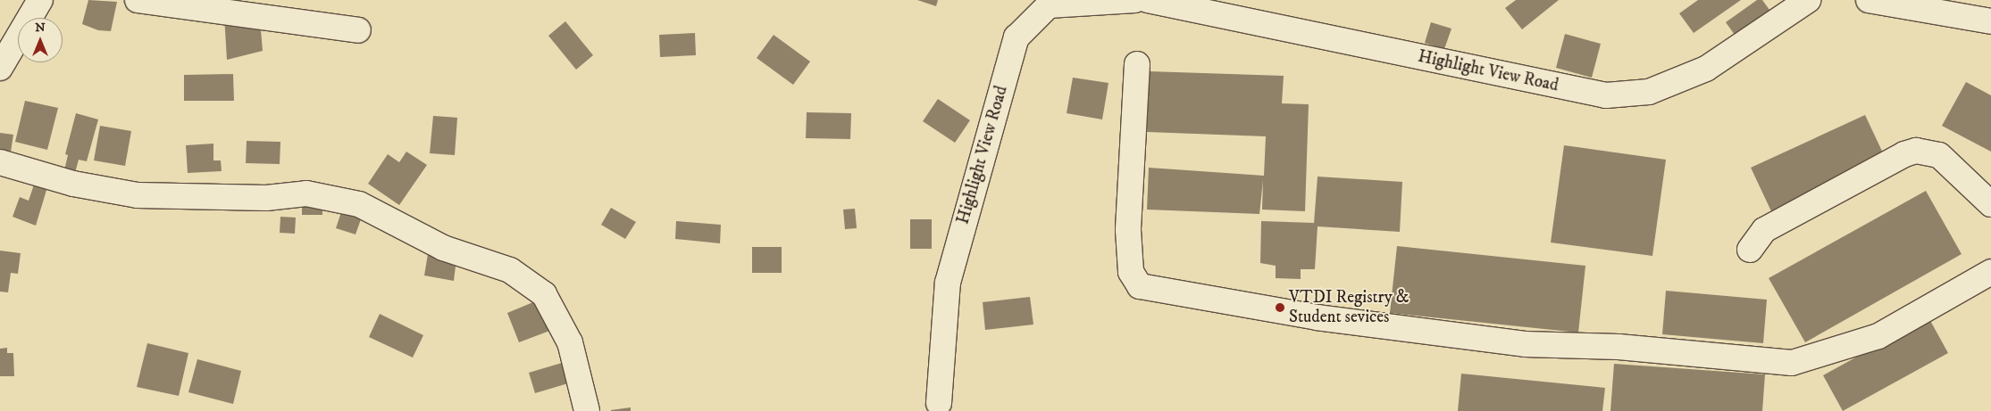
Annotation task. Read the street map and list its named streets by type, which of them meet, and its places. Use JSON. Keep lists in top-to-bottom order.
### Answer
{
  "streets": {
    "street": ["Highlight View Road"]
  },
  "places": ["VTDI Registry & Student sevices"],
  "north": "top"
}
